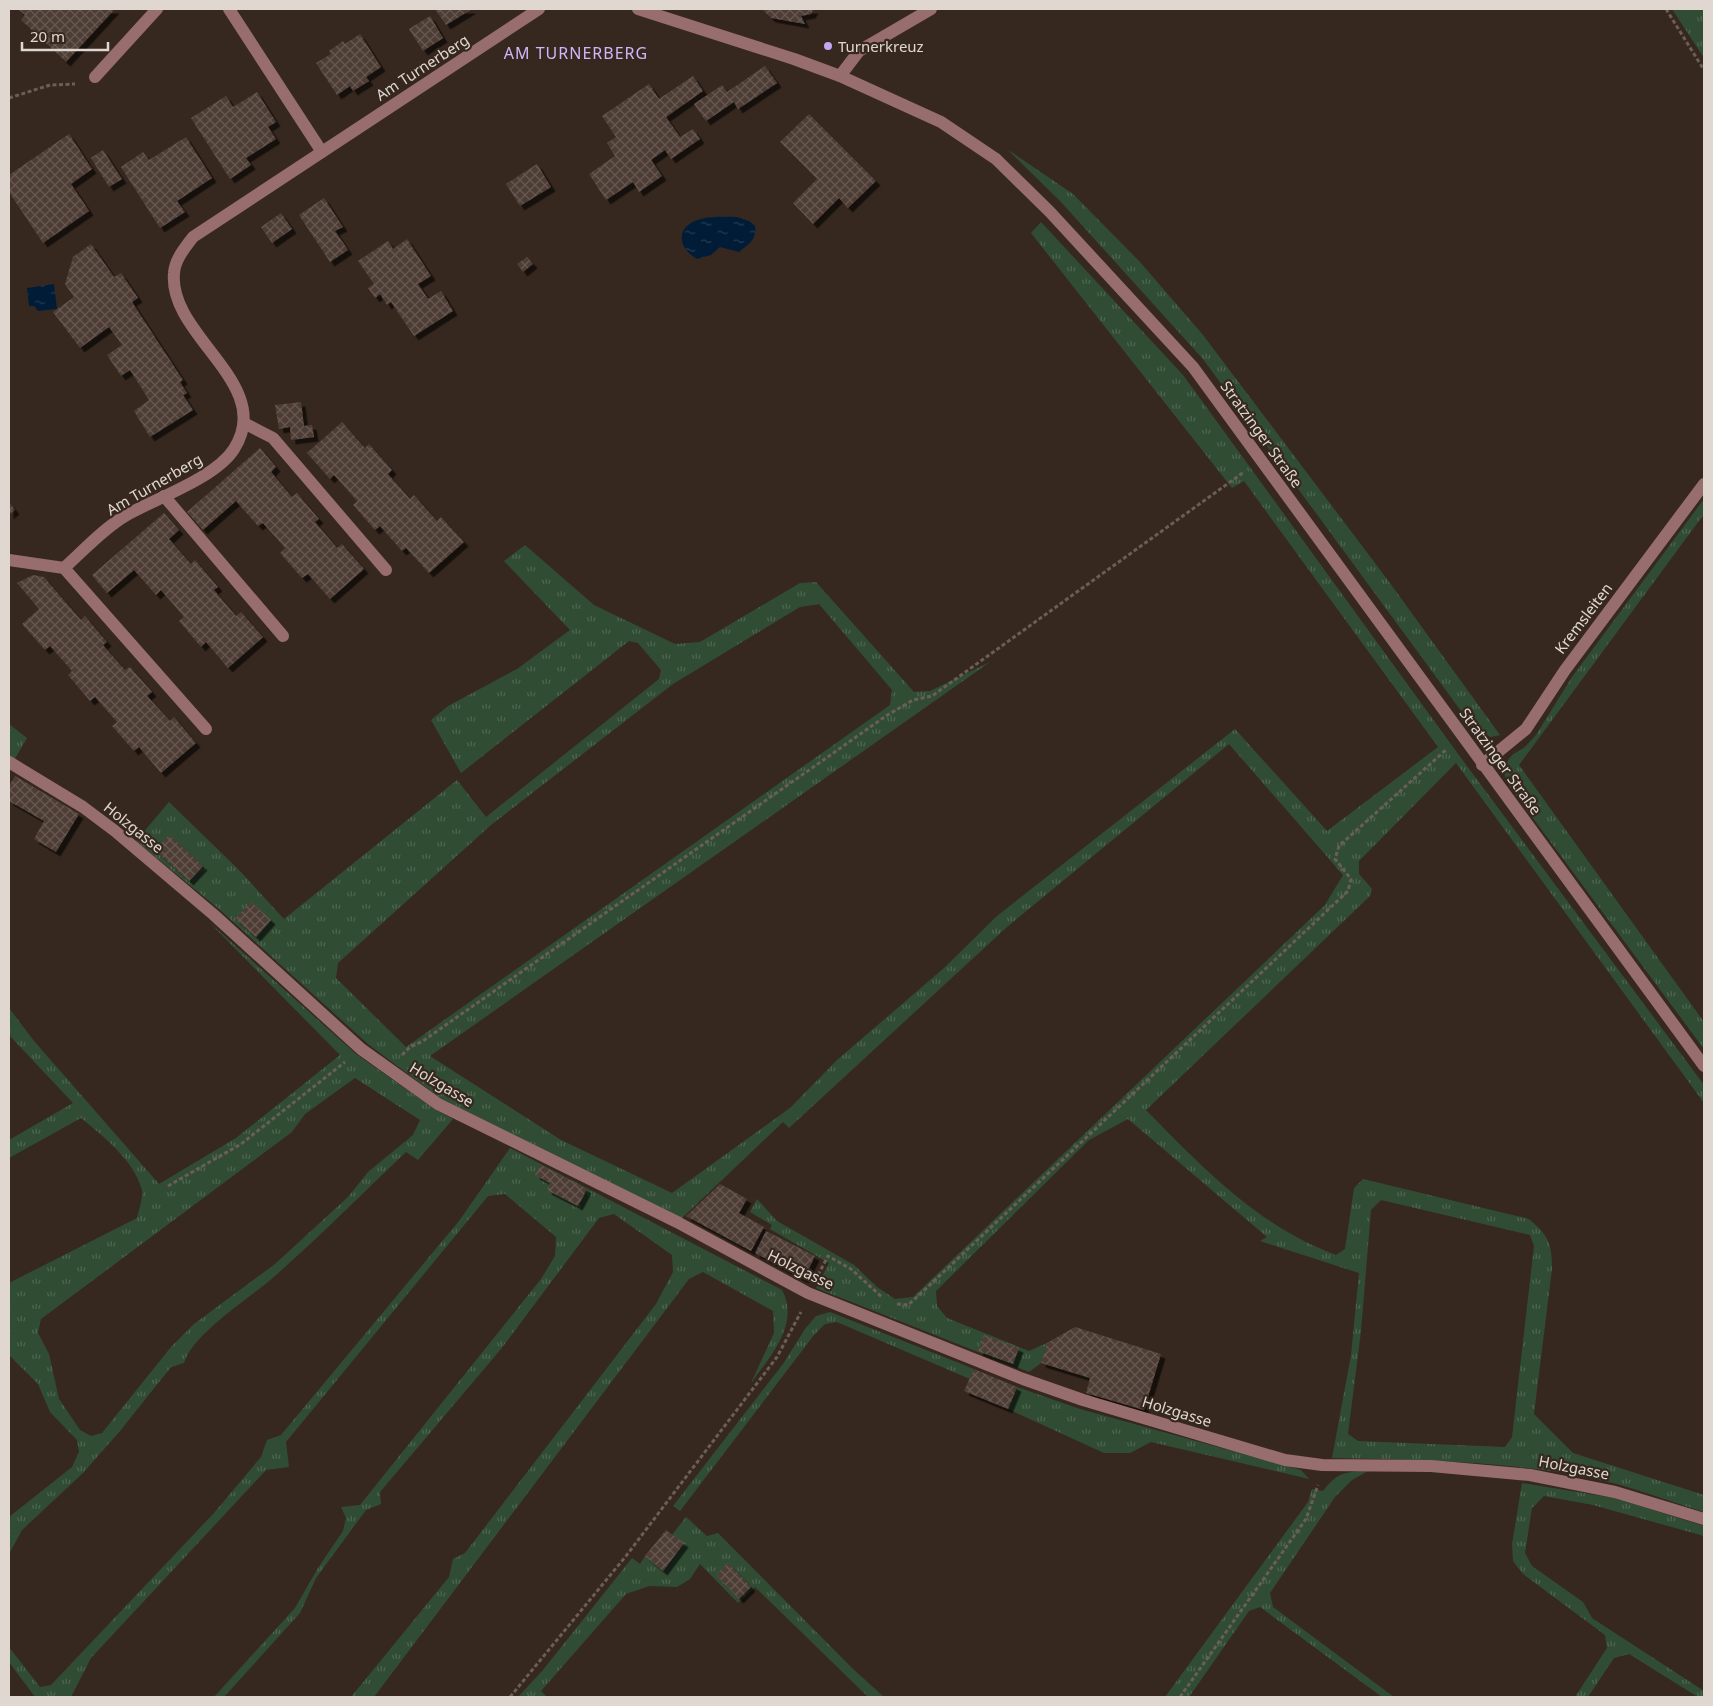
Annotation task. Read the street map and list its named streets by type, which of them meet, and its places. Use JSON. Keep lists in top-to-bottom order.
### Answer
{
  "streets": {
    "street": [
      "Am Turnerberg",
      "Stratzinger Straße",
      "Kremsleiten",
      "Holzgasse"
    ]
  },
  "crossings": [
    ["Stratzinger Straße", "Kremsleiten"]
  ],
  "districts": ["AM TURNERBERG"],
  "places": ["Turnerkreuz"],
  "scale_bar": "20 m"
}
